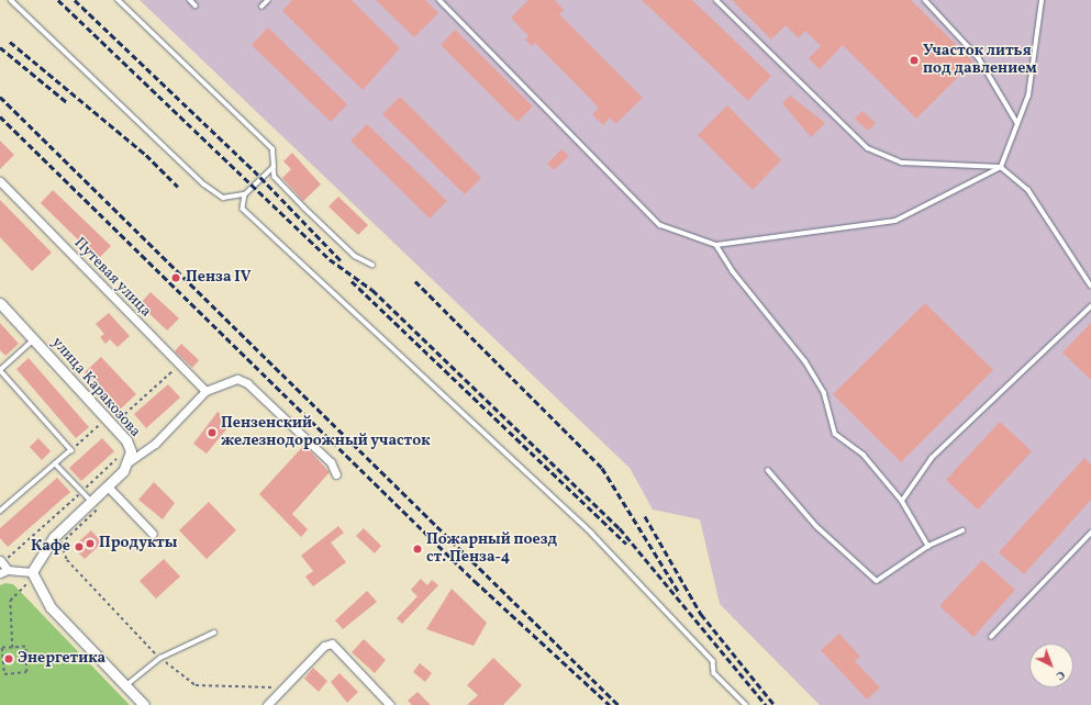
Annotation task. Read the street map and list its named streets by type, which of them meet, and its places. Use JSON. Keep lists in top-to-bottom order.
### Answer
{
  "streets": {
    "main road": ["улица Каракозова"],
    "street": ["Путевая улица"]
  },
  "places": [
    "Участок литья под давлением",
    "Пенза IV",
    "Пензенский железнодорожный участок",
    "Продукты",
    "Кафе",
    "Пожарный поезд ст. Пенза-4",
    "Энергетика"
  ],
  "north": "bottom right"
}
